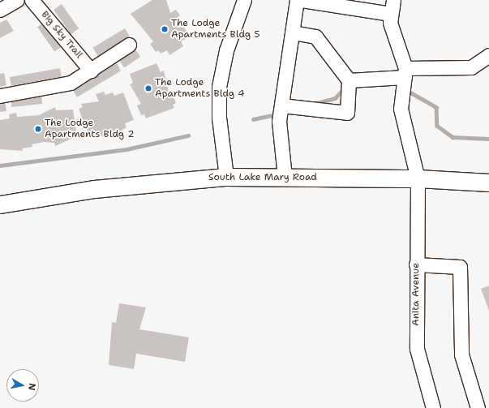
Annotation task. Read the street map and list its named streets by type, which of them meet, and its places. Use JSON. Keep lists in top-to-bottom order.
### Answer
{
  "streets": {
    "main road": ["South Lake Mary Road"],
    "street": ["Big Sky Trail", "Anita Avenue"]
  },
  "crossings": [
    ["South Lake Mary Road", "Anita Avenue"]
  ],
  "places": ["The Lodge Apartments Bldg 5", "The Lodge Apartments Bldg 4", "The Lodge Apartments Bldg 2"],
  "north": "right"
}
